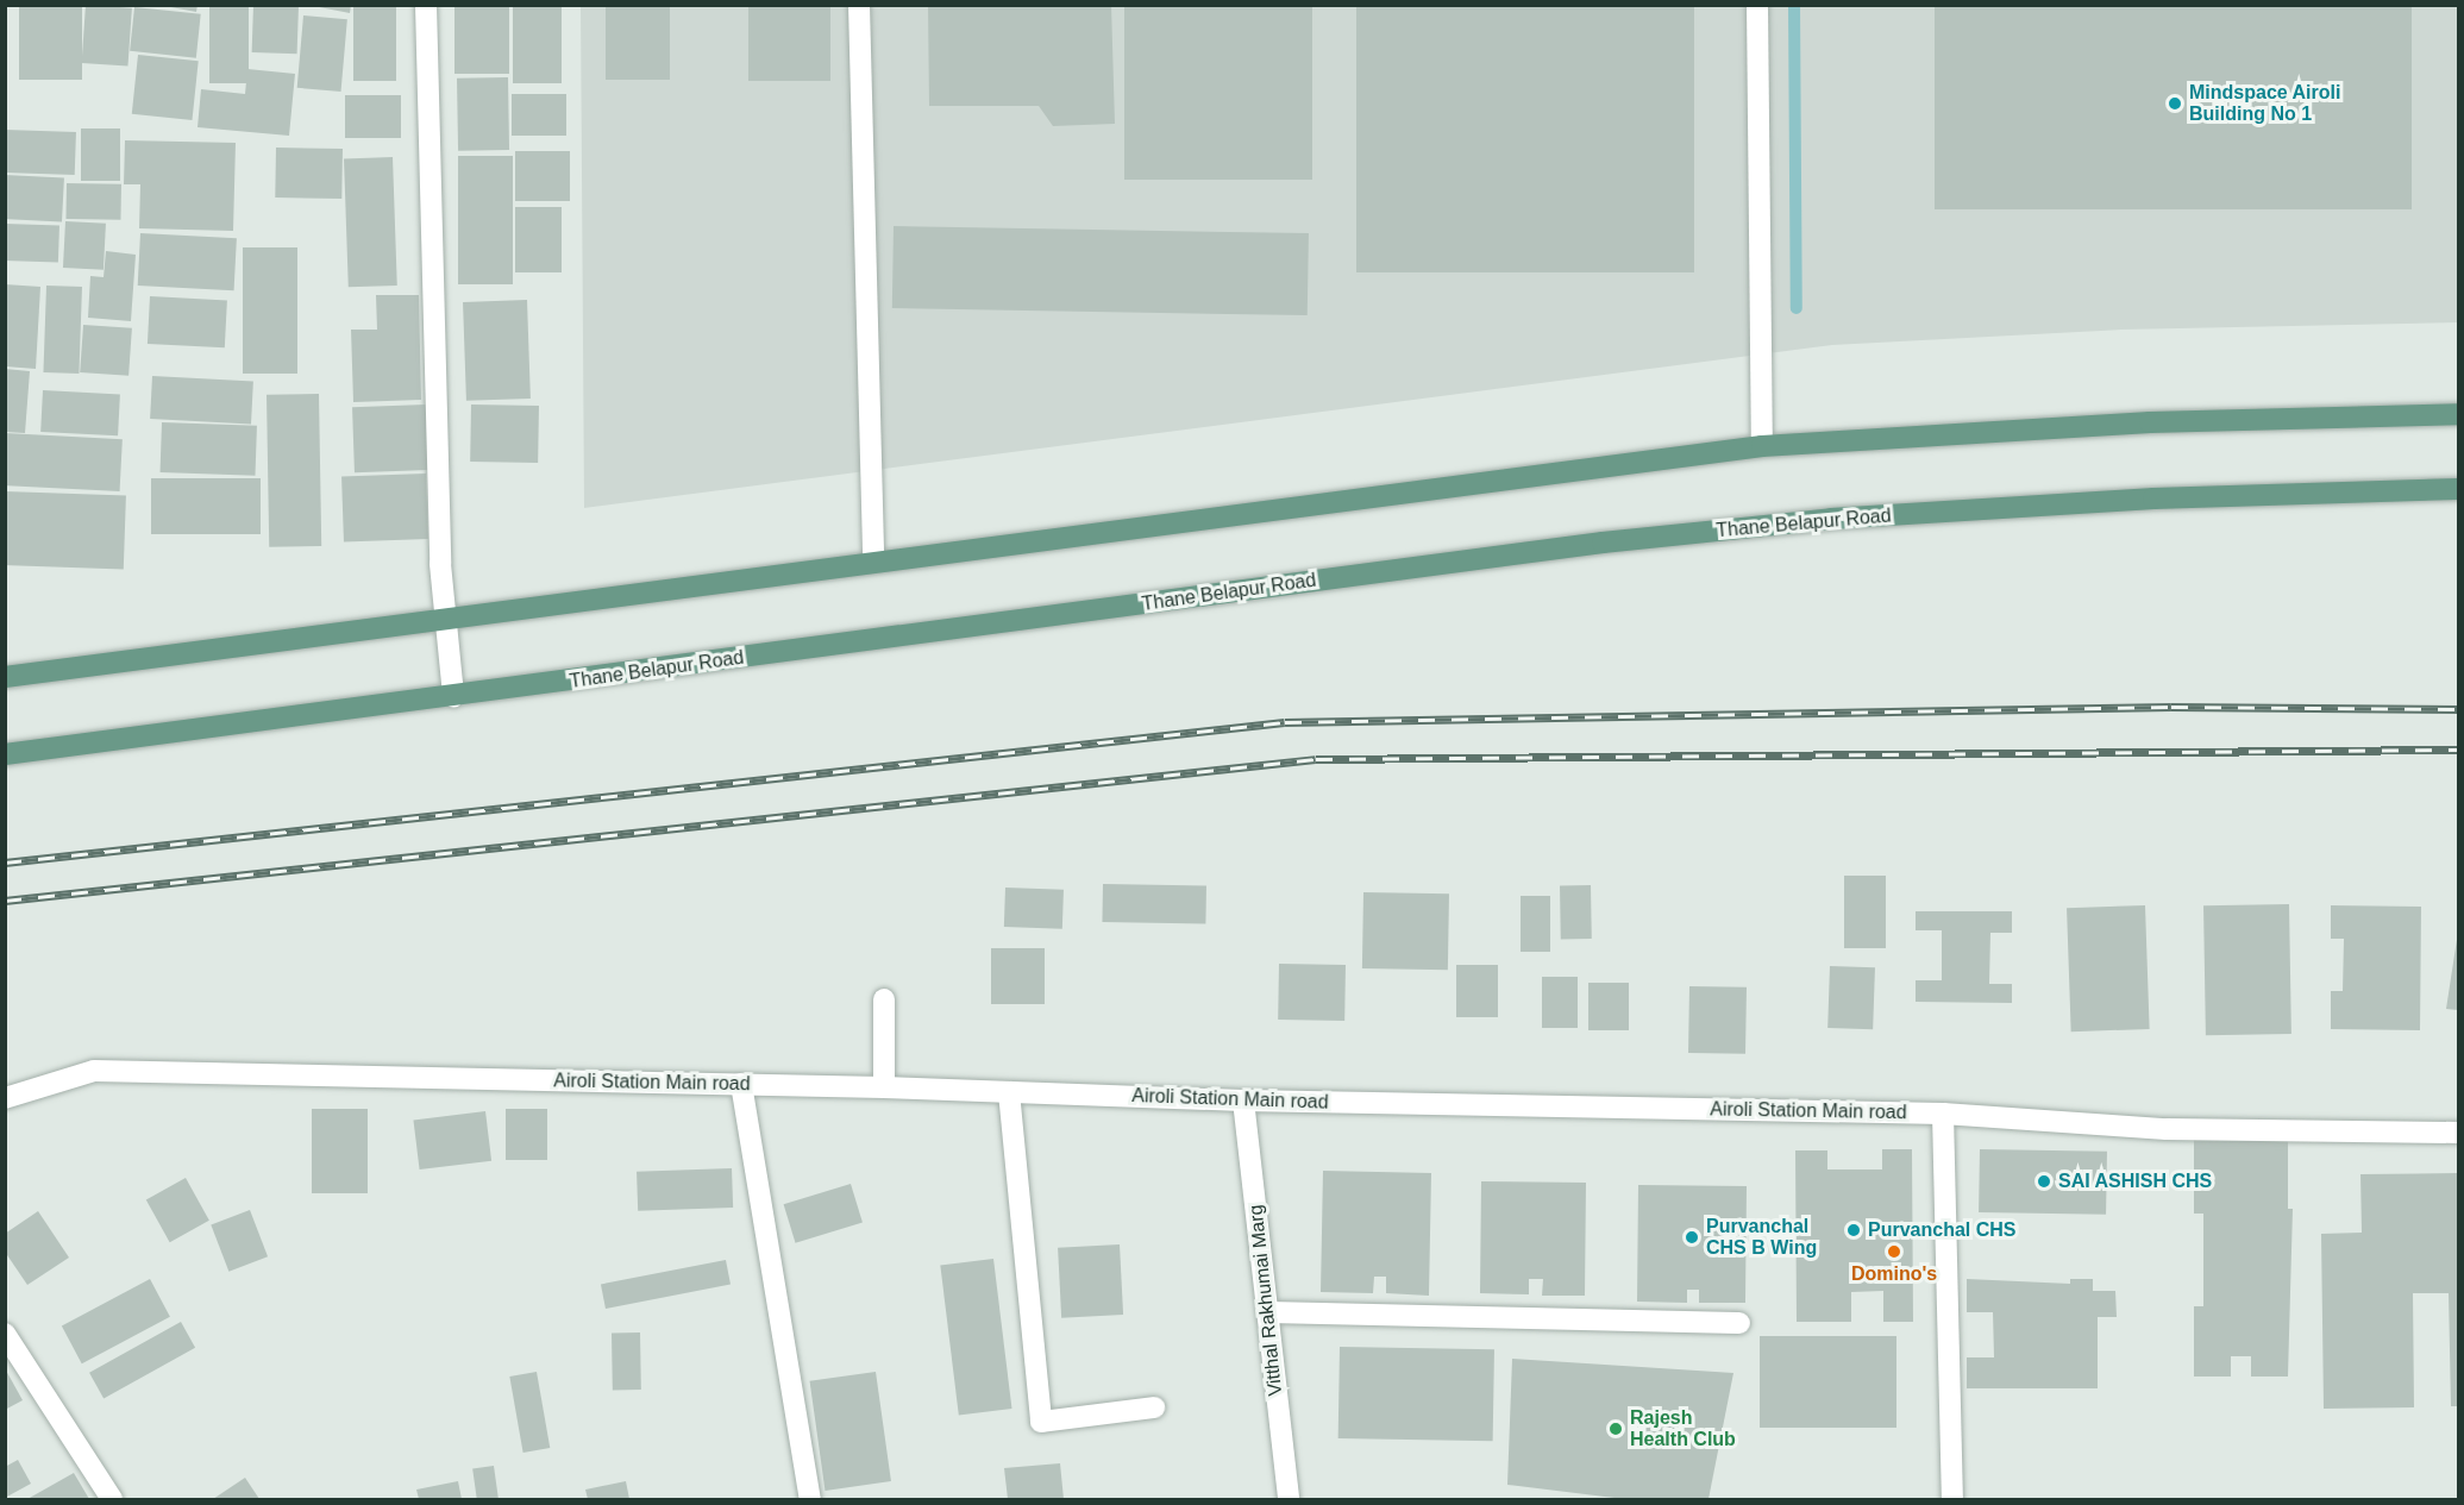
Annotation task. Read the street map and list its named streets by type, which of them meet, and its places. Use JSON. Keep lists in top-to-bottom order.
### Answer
{
  "streets": {
    "main road": ["Thane Belapur Road"],
    "street": ["Airoli Station Main road", "Vitthal Rakhumai Marg"]
  },
  "crossings": [
    ["Airoli Station Main road", "Vitthal Rakhumai Marg"]
  ],
  "places": [
    "Mindspace Airoli Building No 1",
    "SAI ASHISH CHS",
    "Purvanchal CHS",
    "Purvanchal CHS B Wing",
    "Domino's",
    "Rajesh Health Club"
  ]
}
